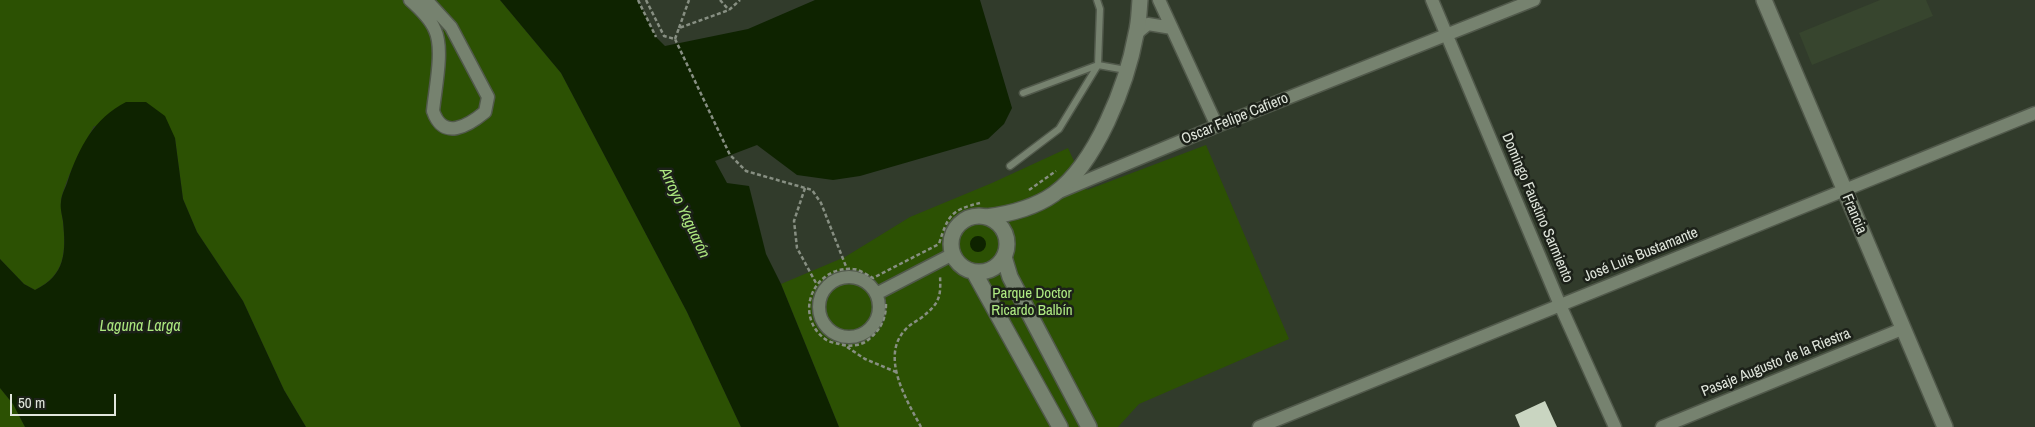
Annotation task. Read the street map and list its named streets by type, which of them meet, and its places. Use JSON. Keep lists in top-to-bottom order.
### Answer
{
  "streets": {
    "main road": ["Oscar Felipe Cafiero", "Francia"],
    "street": ["Domingo Faustino Sarmiento", "José Luis Bustamante", "Pasaje Augusto de la Riestra"]
  },
  "crossings": [
    ["Oscar Felipe Cafiero", "Domingo Faustino Sarmiento"],
    ["Domingo Faustino Sarmiento", "José Luis Bustamante"],
    ["Francia", "José Luis Bustamante"],
    ["Francia", "Pasaje Augusto de la Riestra"]
  ],
  "water": ["Arroyo Yaguarón", "Laguna Larga"],
  "parks": ["Parque Doctor Ricardo Balbín"],
  "scale_bar": "50 m"
}
